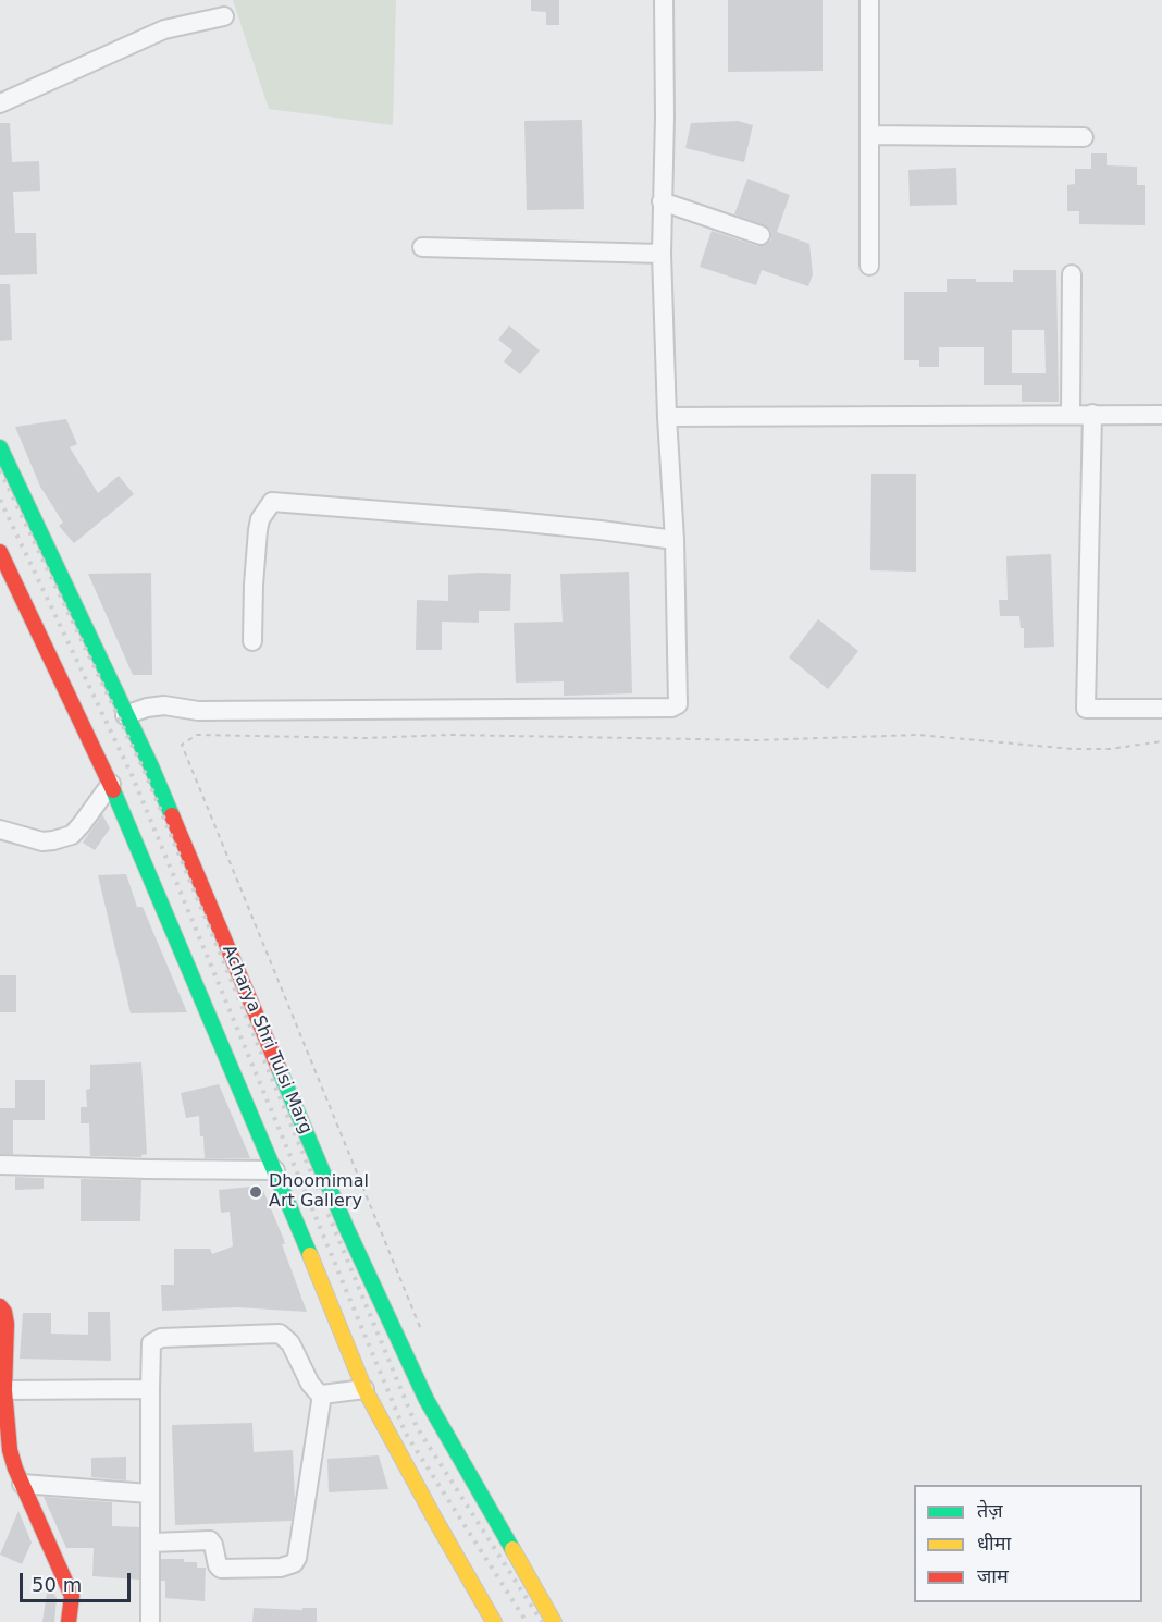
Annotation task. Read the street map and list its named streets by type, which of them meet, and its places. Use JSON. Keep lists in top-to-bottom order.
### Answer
{
  "streets": {
    "main road": ["Acharya Shri Tulsi Marg"]
  },
  "places": ["Dhoomimal Art Gallery"],
  "legend": ["तेज़", "धीमा", "जाम"],
  "scale_bar": "50 m"
}
